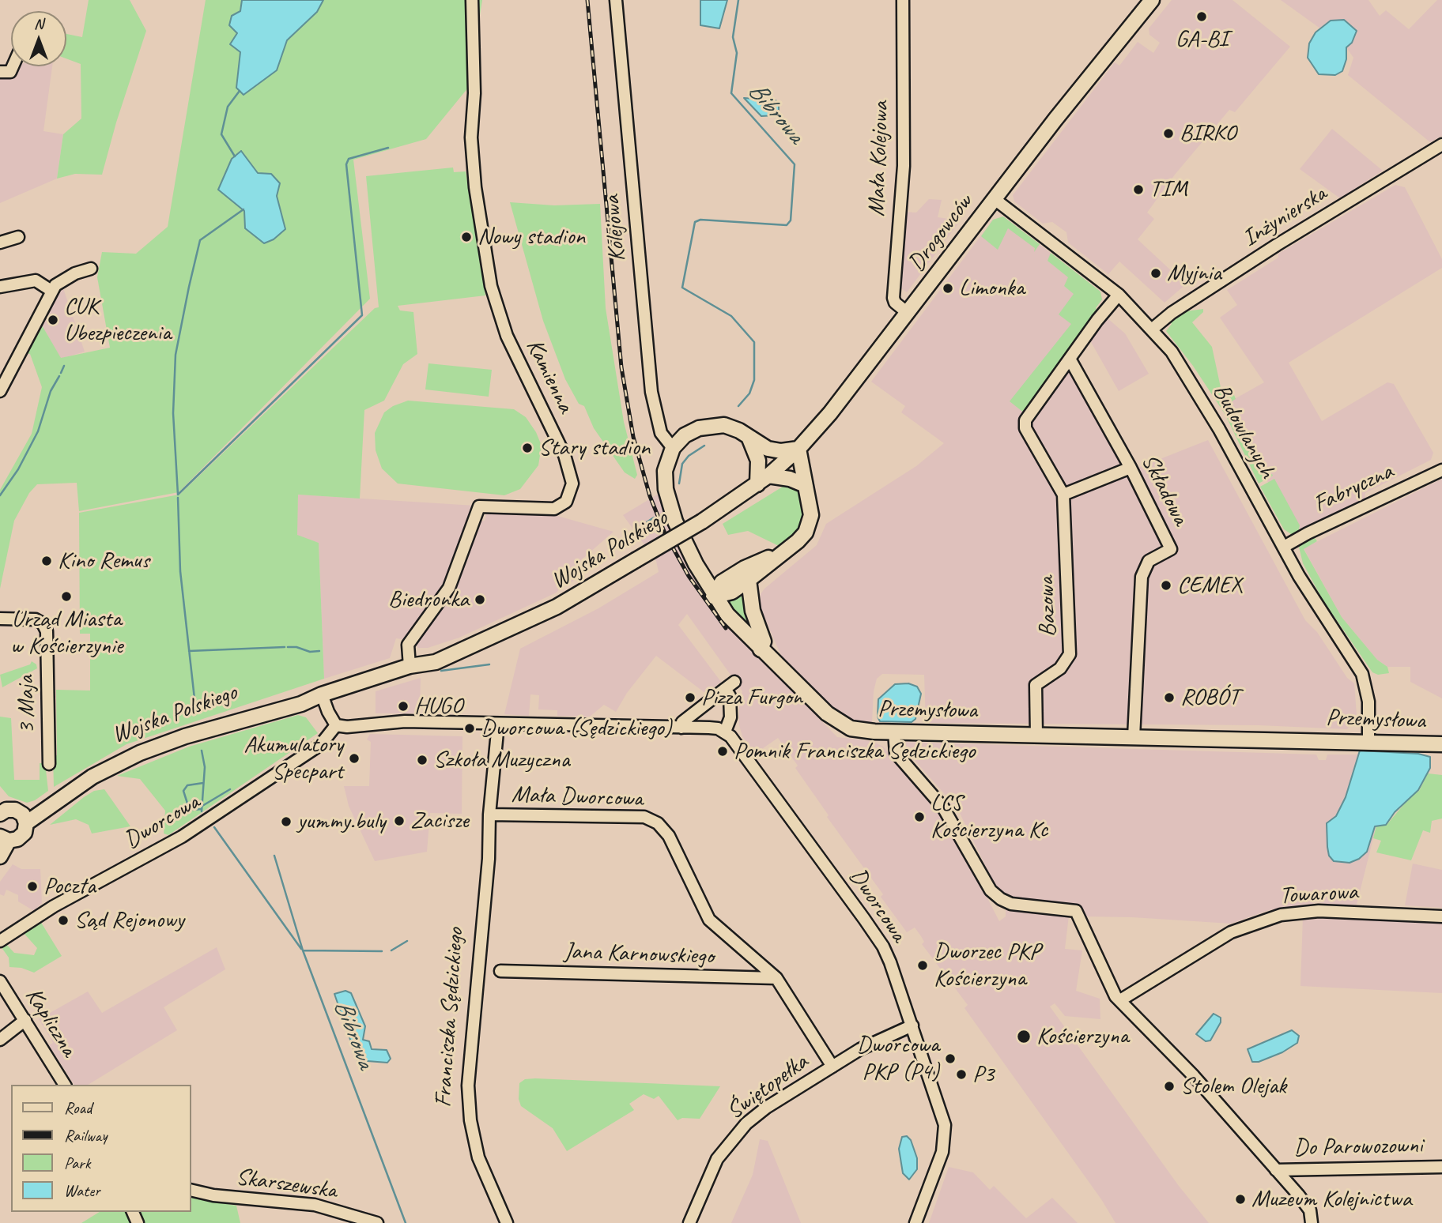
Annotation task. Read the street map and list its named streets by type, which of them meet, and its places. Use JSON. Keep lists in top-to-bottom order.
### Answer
{
  "streets": {
    "main road": ["Drogowców", "Wojska Polskiego", "Przemysłowa"],
    "street": [
      "Mała Kolejowa",
      "Inżynierska",
      "Kolejowa",
      "Kamienna",
      "Budowlanych",
      "Fabryczna",
      "Składowa",
      "Bazowa",
      "3 Maja",
      "Mała Dworcowa",
      "Dworcowa",
      "Towarowa",
      "Jana Karnowskiego",
      "Franciszka Sędzickiego",
      "Kapliczna",
      "Świętopełka",
      "Do Parowozowni",
      "Skarszewska"
    ]
  },
  "crossings": [
    ["Mała Kolejowa", "Drogowców"],
    ["Inżynierska", "Budowlanych"],
    ["Kolejowa", "Przemysłowa"],
    ["Drogowców", "Budowlanych"],
    ["Drogowców", "Wojska Polskiego"],
    ["Kamienna", "Wojska Polskiego"],
    ["Budowlanych", "Fabryczna"],
    ["Budowlanych", "Bazowa"],
    ["Budowlanych", "Przemysłowa"],
    ["Składowa", "Bazowa"],
    ["Składowa", "Przemysłowa"],
    ["Bazowa", "Przemysłowa"],
    ["Mała Dworcowa", "Jana Karnowskiego"],
    ["Mała Dworcowa", "Franciszka Sędzickiego"],
    ["Mała Dworcowa", "Świętopełka"],
    ["Dworcowa", "Świętopełka"]
  ],
  "water": ["Bibrowa"],
  "places": [
    "GA-BI",
    "BIRKO",
    "TIM",
    "Nowy stadion",
    "Myjnia",
    "Limonka",
    "CUK Ubezpieczenia",
    "Stary stadion",
    "Kino Remus",
    "СEMEX",
    "Urząd Miasta w Kościerzynie",
    "Biedronka",
    "Pizza Furgon",
    "ROBÓT",
    "HUGO",
    "Dworcowa (Sędzickiego)",
    "Pomnik Franciszka Sędzickiego",
    "Akumulatory Specpart",
    "Szkoła Muzyczna",
    "LCS Kościerzyna Kc",
    "Zacisze",
    "yummy.buly",
    "Poczta",
    "Sąd Rejonowy",
    "Dworzec PKP Kościerzyna",
    "Kościerzyna",
    "Dworcowa PKP (P4)",
    "P3",
    "Stolem Olejak",
    "Muzeum Kolejnictwa"
  ],
  "legend": [
    "Road",
    "Railway",
    "Park",
    "Water"
  ],
  "north": "top"
}
